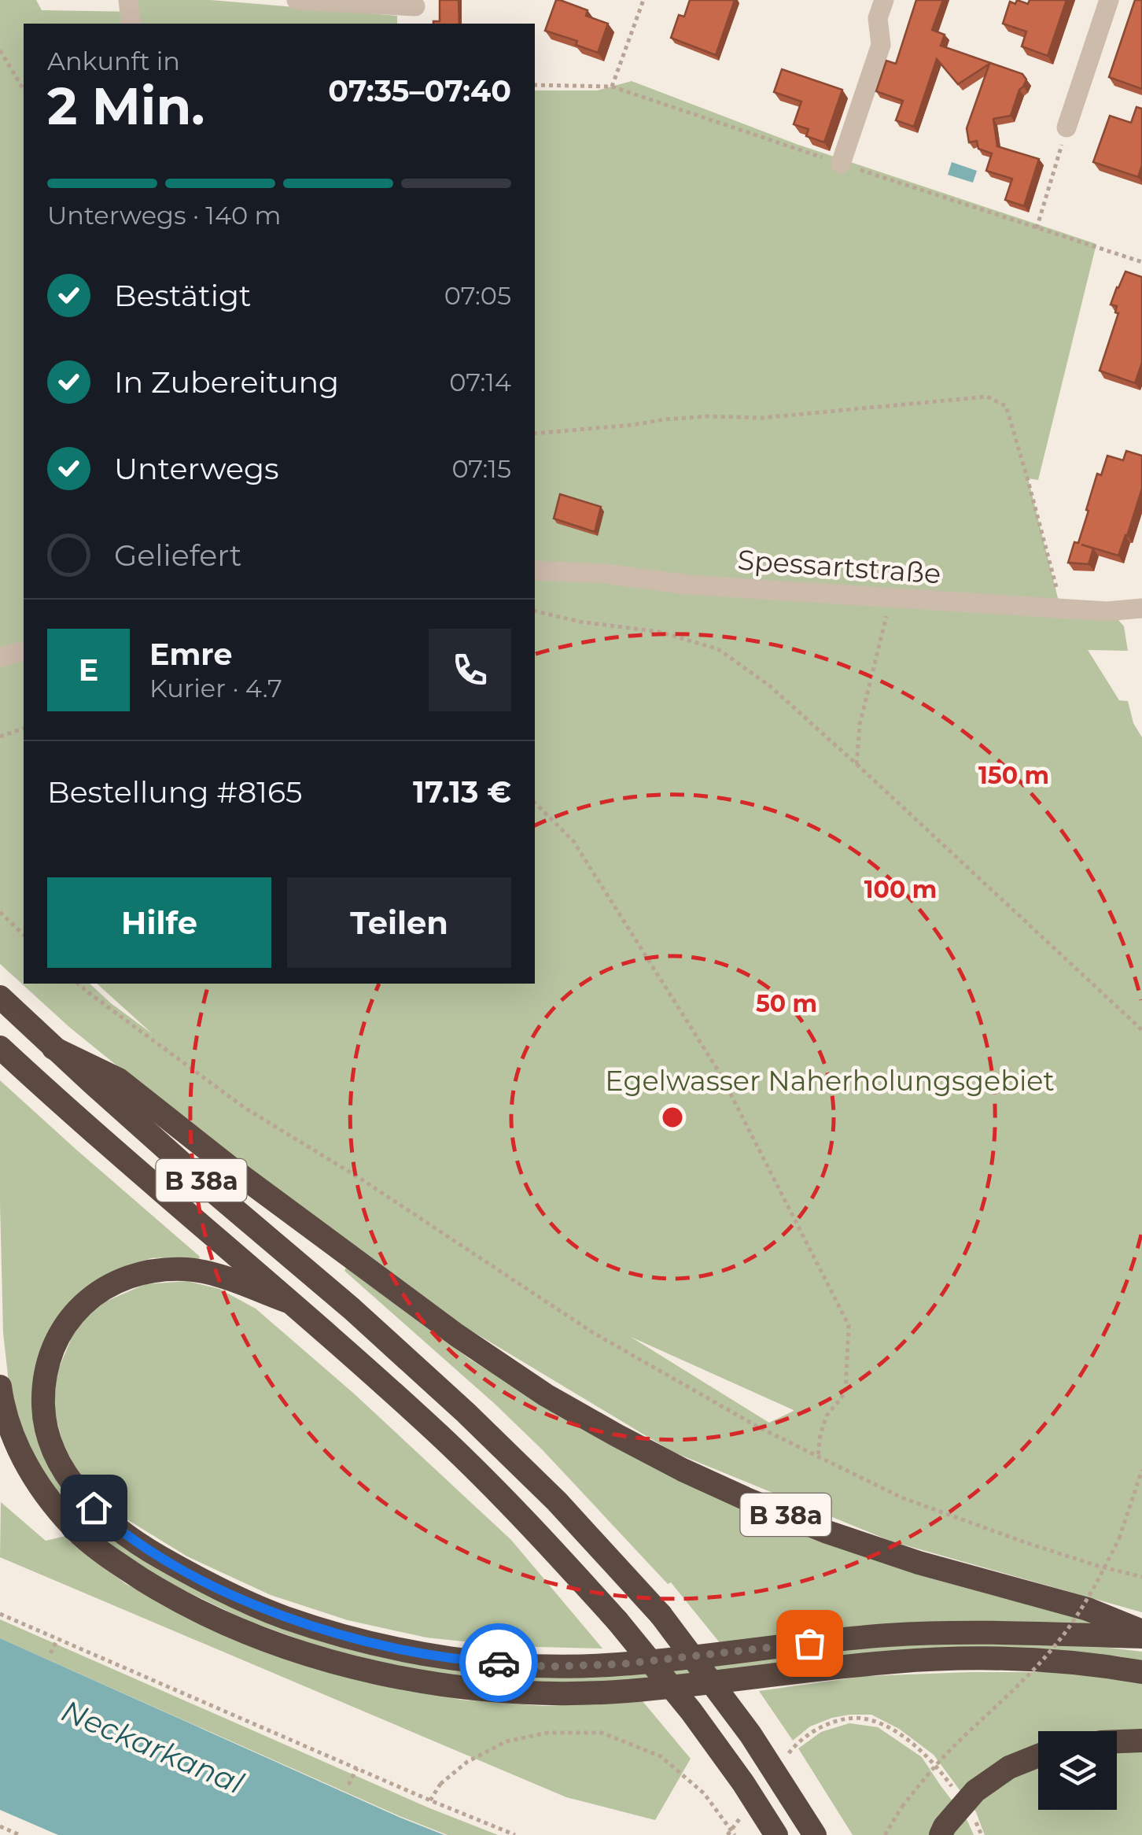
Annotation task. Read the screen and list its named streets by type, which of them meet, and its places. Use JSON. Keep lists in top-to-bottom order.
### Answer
{
  "streets": {
    "highway": ["B 38a"],
    "street": ["Spessartstraße"]
  },
  "water": ["Neckarkanal"],
  "parks": ["Egelwasser Naherholungsgebiet"],
  "page": {
    "heading": ["2 Min.", "Ankunft in", "07:35–07:40"],
    "panel": [
      "Emre",
      "Kurier · 4.7",
      "Bestellung #8165",
      "17.13 €"
    ],
    "bar": "Unterwegs · 140 m",
    "list": [
      ["Bestätigt", "07:05"],
      ["In Zubereitung", "07:14"],
      ["Unterwegs", "07:15"],
      "Geliefert"
    ],
    "round": "E",
    "buttons": ["Hilfe", "Teilen"]
  },
  "rings": ["150 m", "100 m", "50 m"]
}
